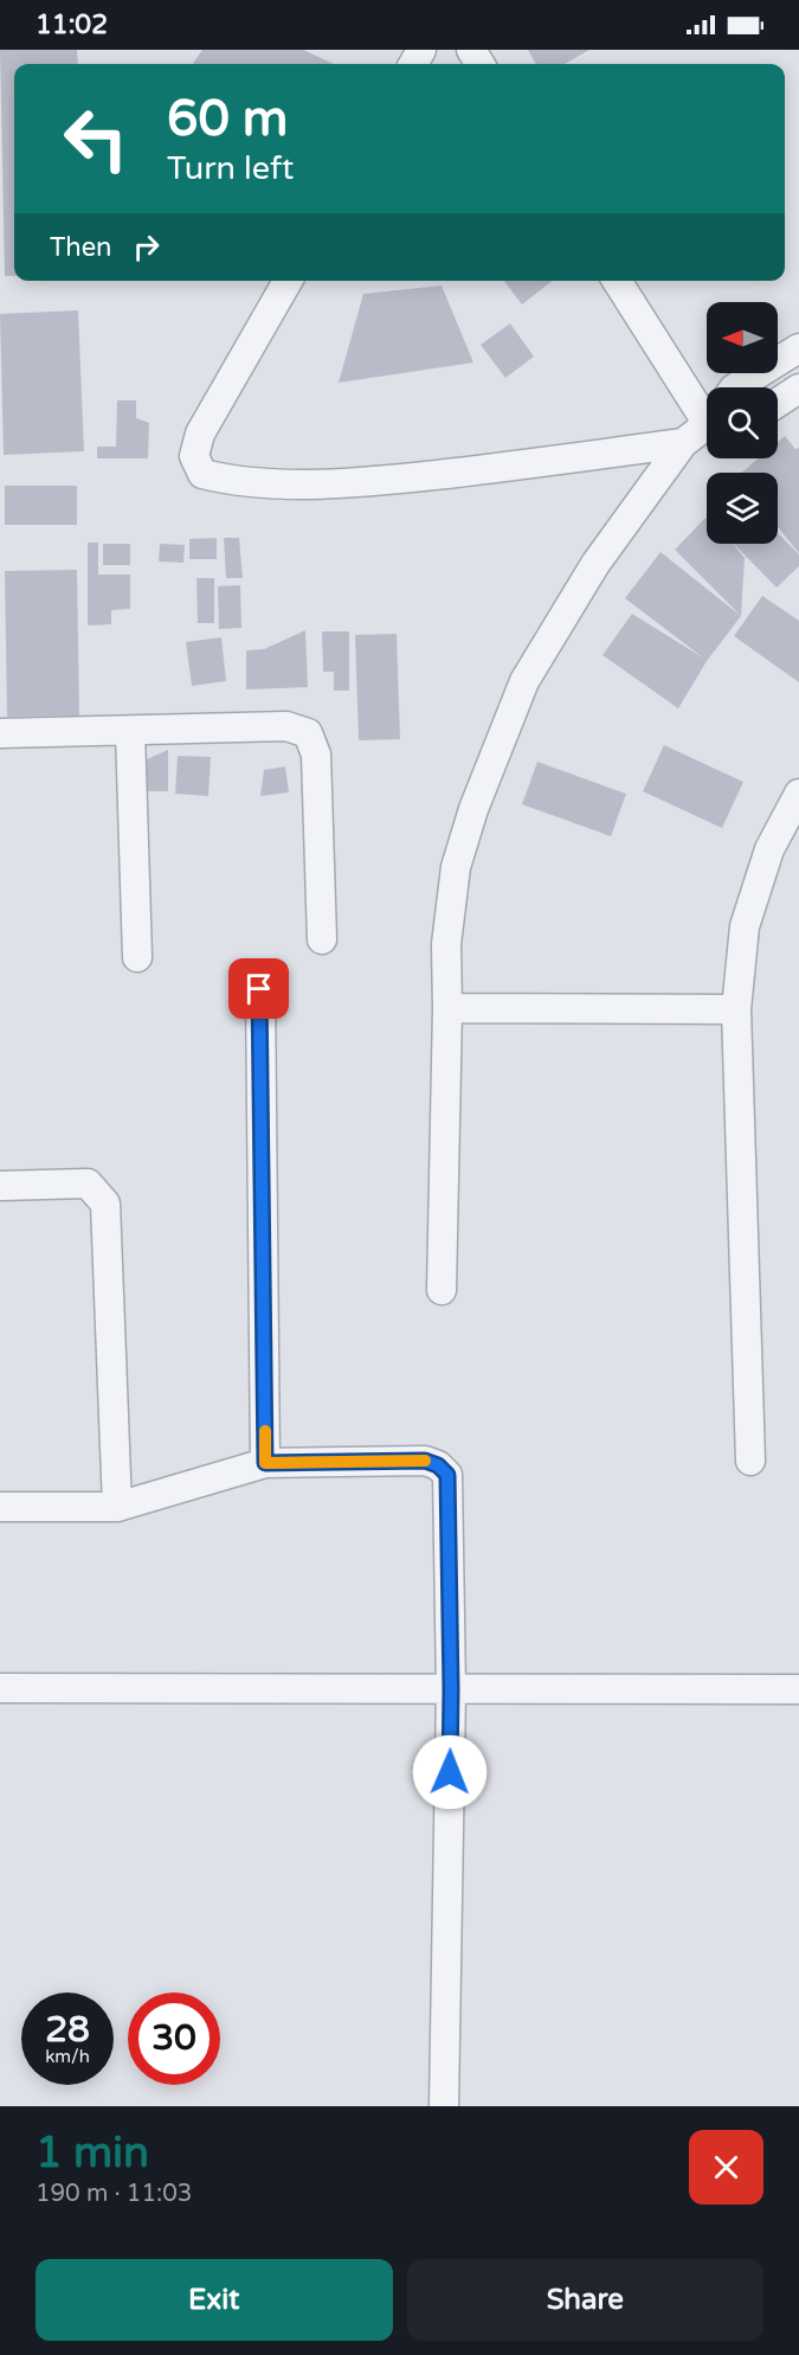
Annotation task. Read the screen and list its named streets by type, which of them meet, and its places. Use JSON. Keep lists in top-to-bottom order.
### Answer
{
  "north": "left",
  "page": {
    "status": "11:02",
    "turn": ["60 m", "Turn left"],
    "then": "Then",
    "speed": "28 km/h",
    "limit": "30",
    "heading": ["1 min", "190 m · 11:03"],
    "buttons": ["Exit", "Share"]
  }
}
